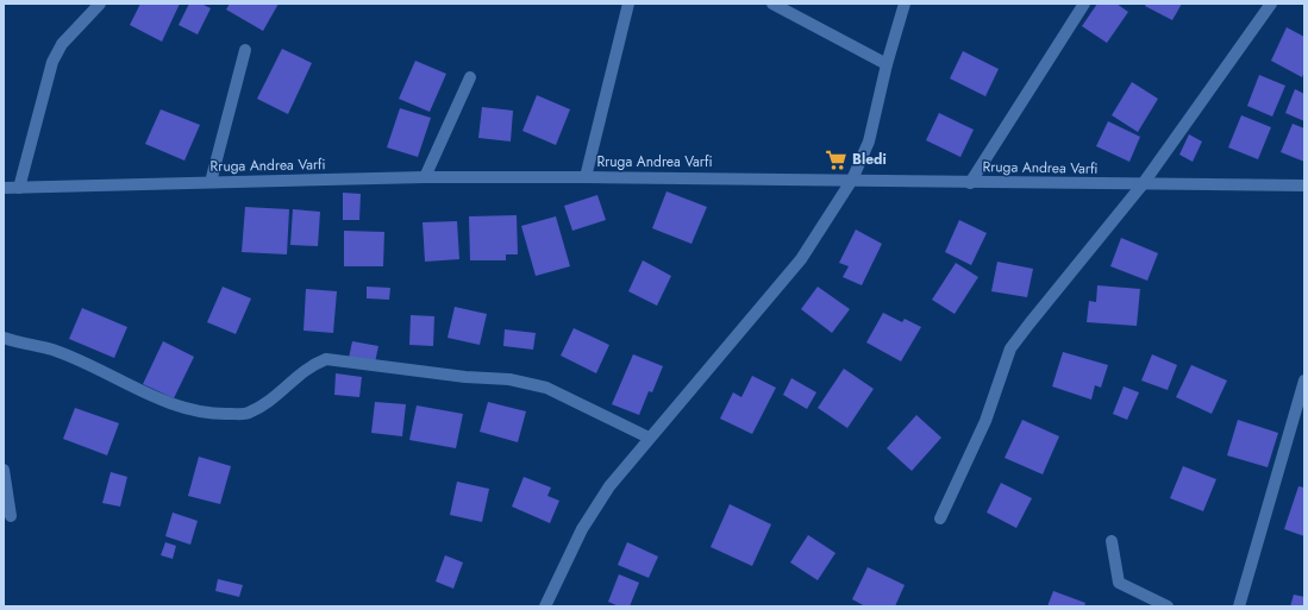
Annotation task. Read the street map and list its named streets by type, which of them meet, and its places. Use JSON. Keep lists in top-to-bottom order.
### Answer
{
  "streets": {
    "street": ["Rruga Andrea Varfi"]
  },
  "places": {
    "supermarket": ["Bledi"]
  }
}
